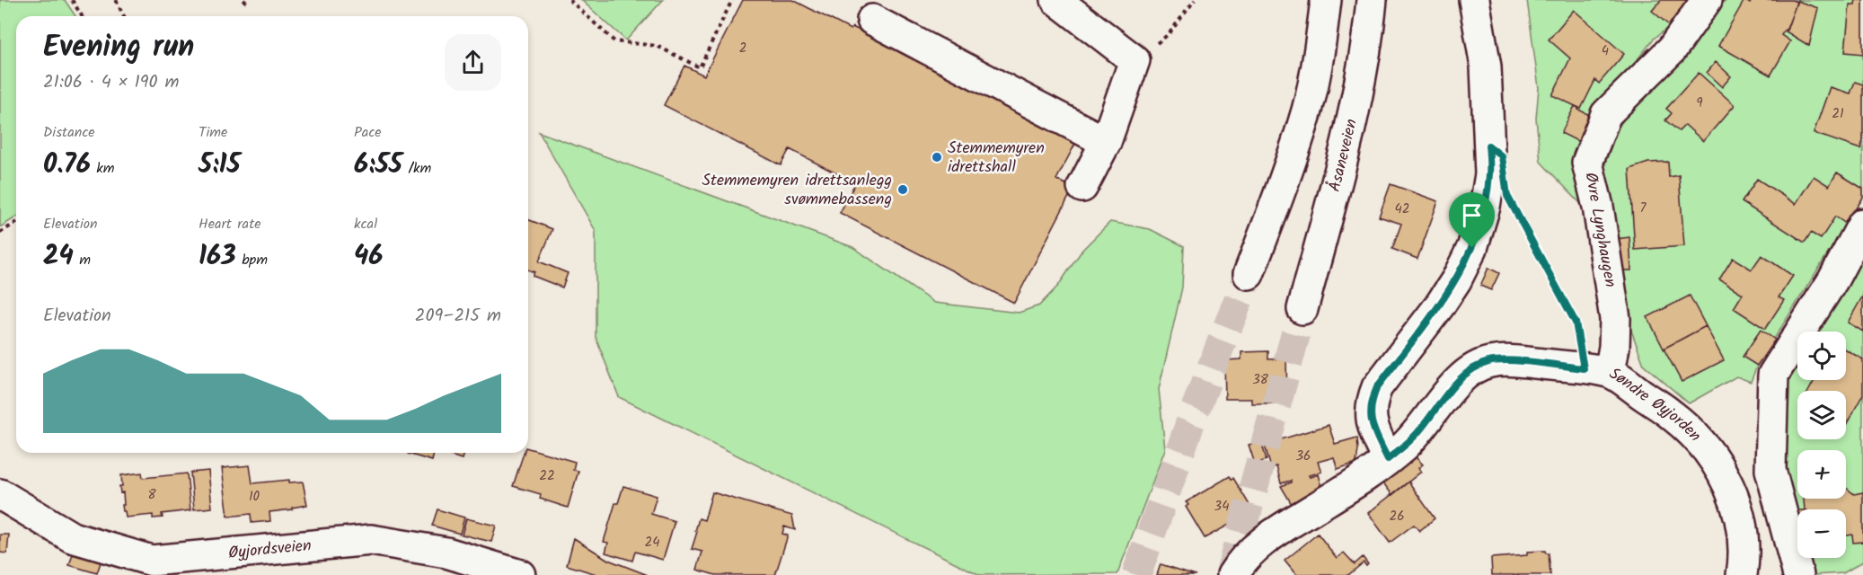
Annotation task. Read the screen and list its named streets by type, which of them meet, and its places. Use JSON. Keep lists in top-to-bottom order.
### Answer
{
  "streets": {
    "main road": [
      "Åsaneveien",
      "Øvre Lynghaugen",
      "Søndre Øyjorden",
      "Øyjordsveien"
    ]
  },
  "crossings": [
    ["Øvre Lynghaugen", "Søndre Øyjorden"]
  ],
  "places": ["Stemmemyren idrettshall", "Stemmemyren idrettsanlegg svømmebasseng"],
  "house_numbers": [
    "2",
    "4",
    "9",
    "21",
    "7",
    "42",
    "38",
    "36",
    "22",
    "8",
    "10",
    "34",
    "26",
    "24"
  ],
  "page": {
    "heading": ["Evening run", "21:06 · 4 × 190 m"],
    "stats": [
      ["Distance", "0.76 km"],
      ["Time", "5:15"],
      ["Pace", "6:55 /km"],
      ["Elevation", "24 m"],
      ["Heart rate", "163 bpm"],
      ["kcal", "46"]
    ],
    "chart": ["Elevation", "209–215 m"],
    "map_buttons": ["+", "−"]
  }
}
